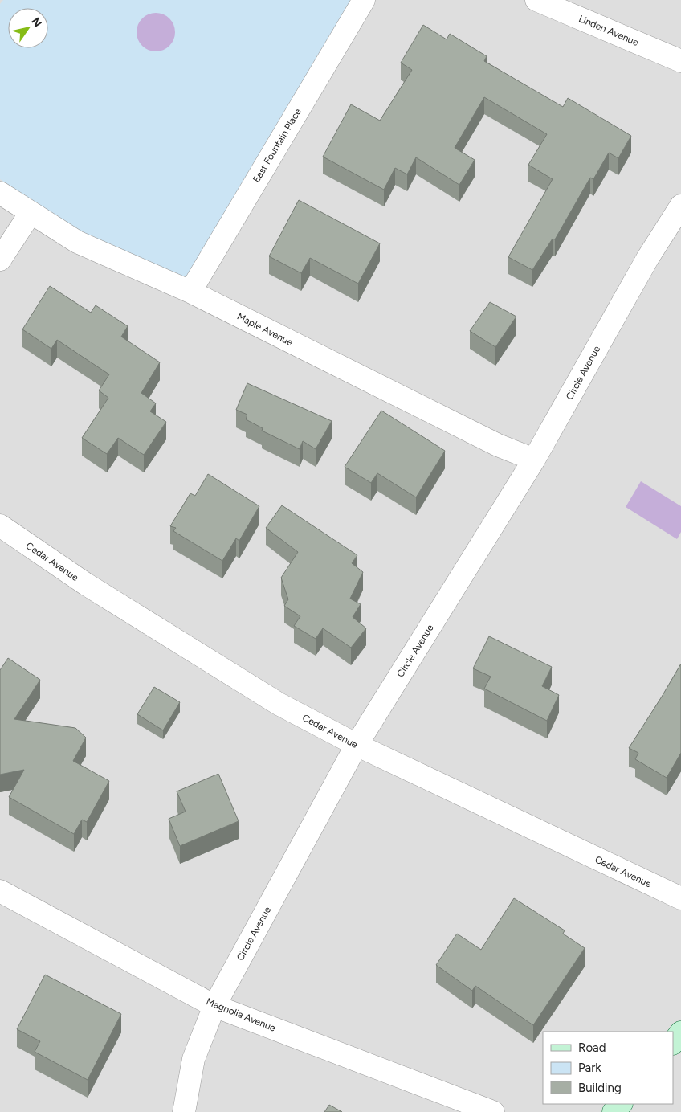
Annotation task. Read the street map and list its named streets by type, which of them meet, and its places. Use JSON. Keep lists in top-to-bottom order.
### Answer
{
  "streets": {
    "street": [
      "Linden Avenue",
      "East Fountain Place",
      "Maple Avenue",
      "Circle Avenue",
      "Cedar Avenue",
      "Magnolia Avenue"
    ]
  },
  "crossings": [
    ["East Fountain Place", "Maple Avenue"],
    ["Maple Avenue", "Circle Avenue"],
    ["Circle Avenue", "Cedar Avenue"],
    ["Circle Avenue", "Magnolia Avenue"]
  ],
  "legend": ["Road", "Park", "Building"],
  "north": "top right"
}
